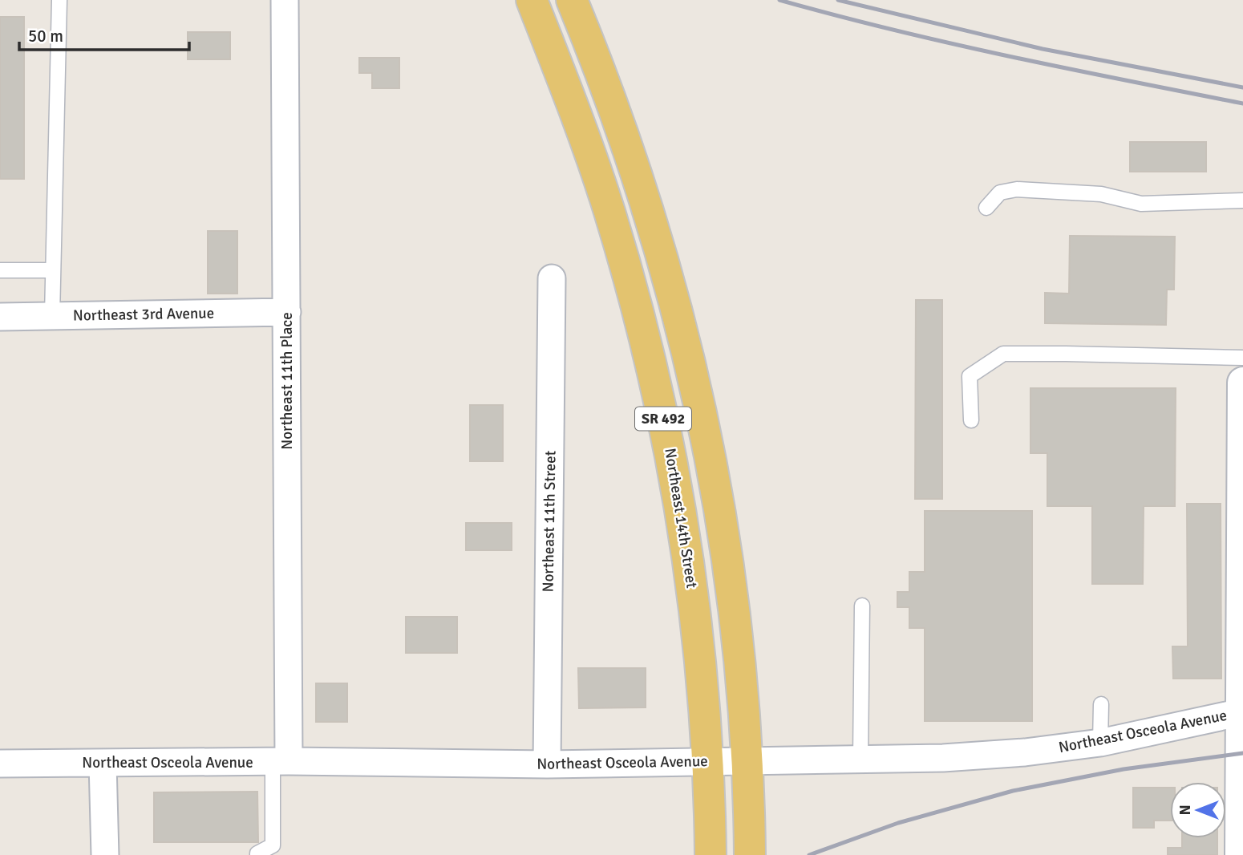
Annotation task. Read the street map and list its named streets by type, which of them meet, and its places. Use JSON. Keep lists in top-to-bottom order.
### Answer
{
  "streets": {
    "main road": ["SR 492", "Northeast 14th Street"],
    "street": [
      "Northeast 3rd Avenue",
      "Northeast 11th Place",
      "Northeast 11th Street",
      "Northeast Osceola Avenue"
    ]
  },
  "crossings": [
    ["Northeast 3rd Avenue", "Northeast 11th Place"],
    ["Northeast 11th Place", "Northeast Osceola Avenue"],
    ["SR 492", "Northeast Osceola Avenue"],
    ["Northeast 14th Street", "Northeast Osceola Avenue"],
    ["Northeast 11th Street", "Northeast Osceola Avenue"]
  ],
  "scale_bar": "50 m",
  "north": "left"
}
